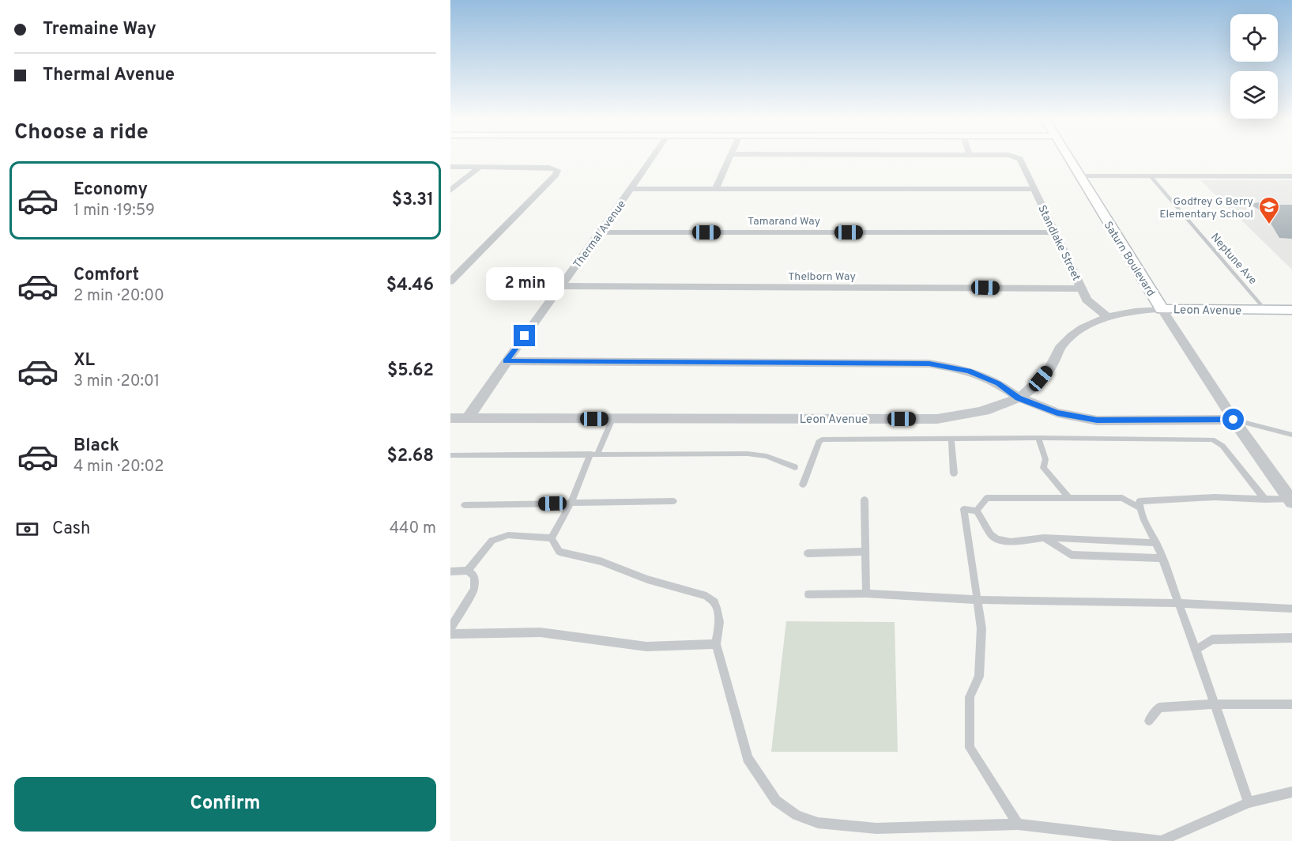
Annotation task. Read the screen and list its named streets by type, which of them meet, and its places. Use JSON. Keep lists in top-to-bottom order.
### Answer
{
  "streets": {
    "street": [
      "Tamarand Way",
      "Thermal Avenue",
      "Standlake Street",
      "Saturn Boulevard",
      "Thelborn Way",
      "Leon Avenue"
    ],
    "lane": ["Neptune Ave"]
  },
  "crossings": [
    ["Tamarand Way", "Thermal Avenue"],
    ["Tamarand Way", "Standlake Street"],
    ["Thermal Avenue", "Thelborn Way"],
    ["Thermal Avenue", "Leon Avenue"],
    ["Standlake Street", "Thelborn Way"],
    ["Standlake Street", "Leon Avenue"],
    ["Saturn Boulevard", "Leon Avenue"],
    ["Neptune Ave", "Leon Avenue"]
  ],
  "places": {
    "school or university": ["Godfrey G Berry Elementary School"]
  },
  "page": {
    "banner": ["Tremaine Way", "Thermal Avenue"],
    "heading": "Choose a ride",
    "list": [
      {
        "name": "Economy",
        "note": "1 min · 19:59",
        "value": "$3.31"
      },
      {
        "name": "Comfort",
        "note": "2 min · 20:00",
        "value": "$4.46"
      },
      {
        "name": "XL",
        "note": "3 min · 20:01",
        "value": "$5.62"
      },
      {
        "name": "Black",
        "note": "4 min · 20:02",
        "value": "$2.68"
      }
    ],
    "bubble": "2 min",
    "pay": ["Cash", "440 m"],
    "buttons": "Confirm"
  }
}
